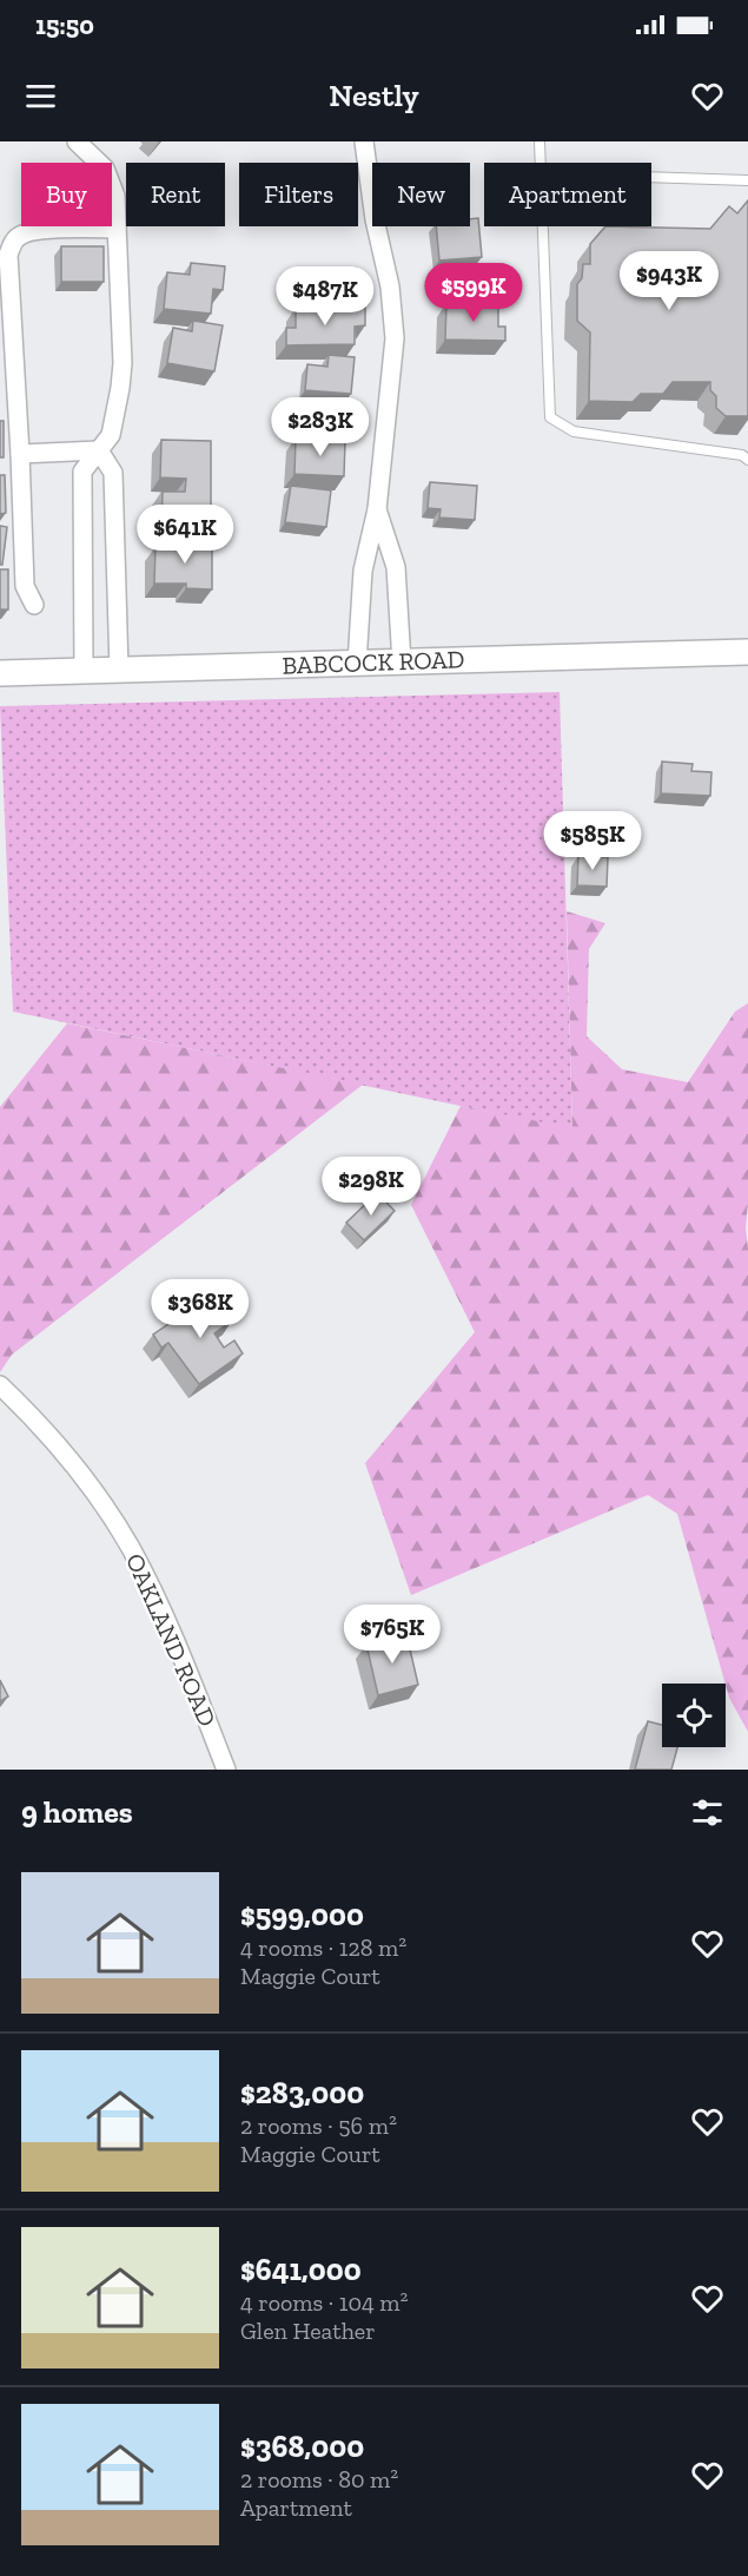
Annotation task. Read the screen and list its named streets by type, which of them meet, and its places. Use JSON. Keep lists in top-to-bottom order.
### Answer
{
  "streets": {
    "main road": ["BABCOCK ROAD"],
    "street": ["OAKLAND ROAD"]
  },
  "page": {
    "status": "15:50",
    "header": "Nestly",
    "chip": [
      "Buy",
      "Rent",
      "Filters",
      "New",
      "Apartment"
    ],
    "price": [
      "$943K",
      "$599K",
      "$487K",
      "$283K",
      "$641K",
      "$585K",
      "$298K",
      "$368K",
      "$765K"
    ],
    "heading": "9 homes",
    "list": [
      {
        "name": "$599,000",
        "note": "4 rooms · 128 m² · Maggie Court"
      },
      {
        "name": "$283,000",
        "note": "2 rooms · 56 m² · Maggie Court"
      },
      {
        "name": "$641,000",
        "note": "4 rooms · 104 m² · Glen Heather"
      },
      {
        "name": "$368,000",
        "note": "2 rooms · 80 m² · Apartment"
      }
    ]
  }
}
